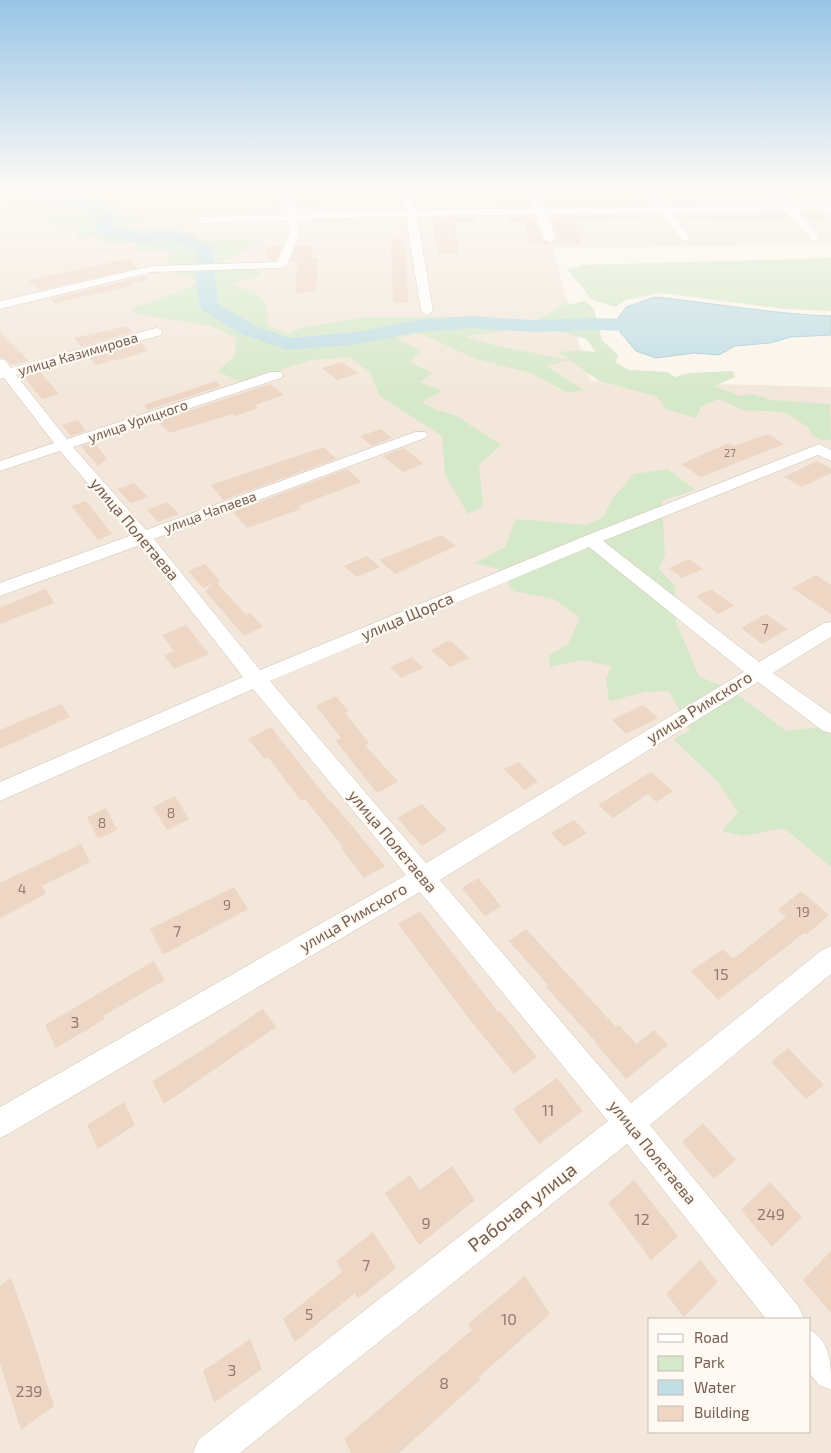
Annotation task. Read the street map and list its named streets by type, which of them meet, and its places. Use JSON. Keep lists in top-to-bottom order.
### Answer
{
  "streets": {
    "street": [
      "улица Казимирова",
      "улица Урицкого",
      "улица Чапаева",
      "улица Полетаева",
      "улица Щорса",
      "улица Римского",
      "Рабочая улица"
    ]
  },
  "crossings": [
    ["улица Казимирова", "улица Полетаева"],
    ["улица Урицкого", "улица Полетаева"],
    ["улица Чапаева", "улица Полетаева"],
    ["улица Полетаева", "улица Щорса"],
    ["улица Полетаева", "улица Римского"],
    ["улица Полетаева", "Рабочая улица"]
  ],
  "house_numbers": [
    "27",
    "7",
    "8",
    "8",
    "4",
    "9",
    "19",
    "7",
    "15",
    "3",
    "11",
    "249",
    "12",
    "9",
    "7",
    "5",
    "10",
    "3",
    "8",
    "239"
  ],
  "legend": [
    "Road",
    "Park",
    "Water",
    "Building"
  ]
}
